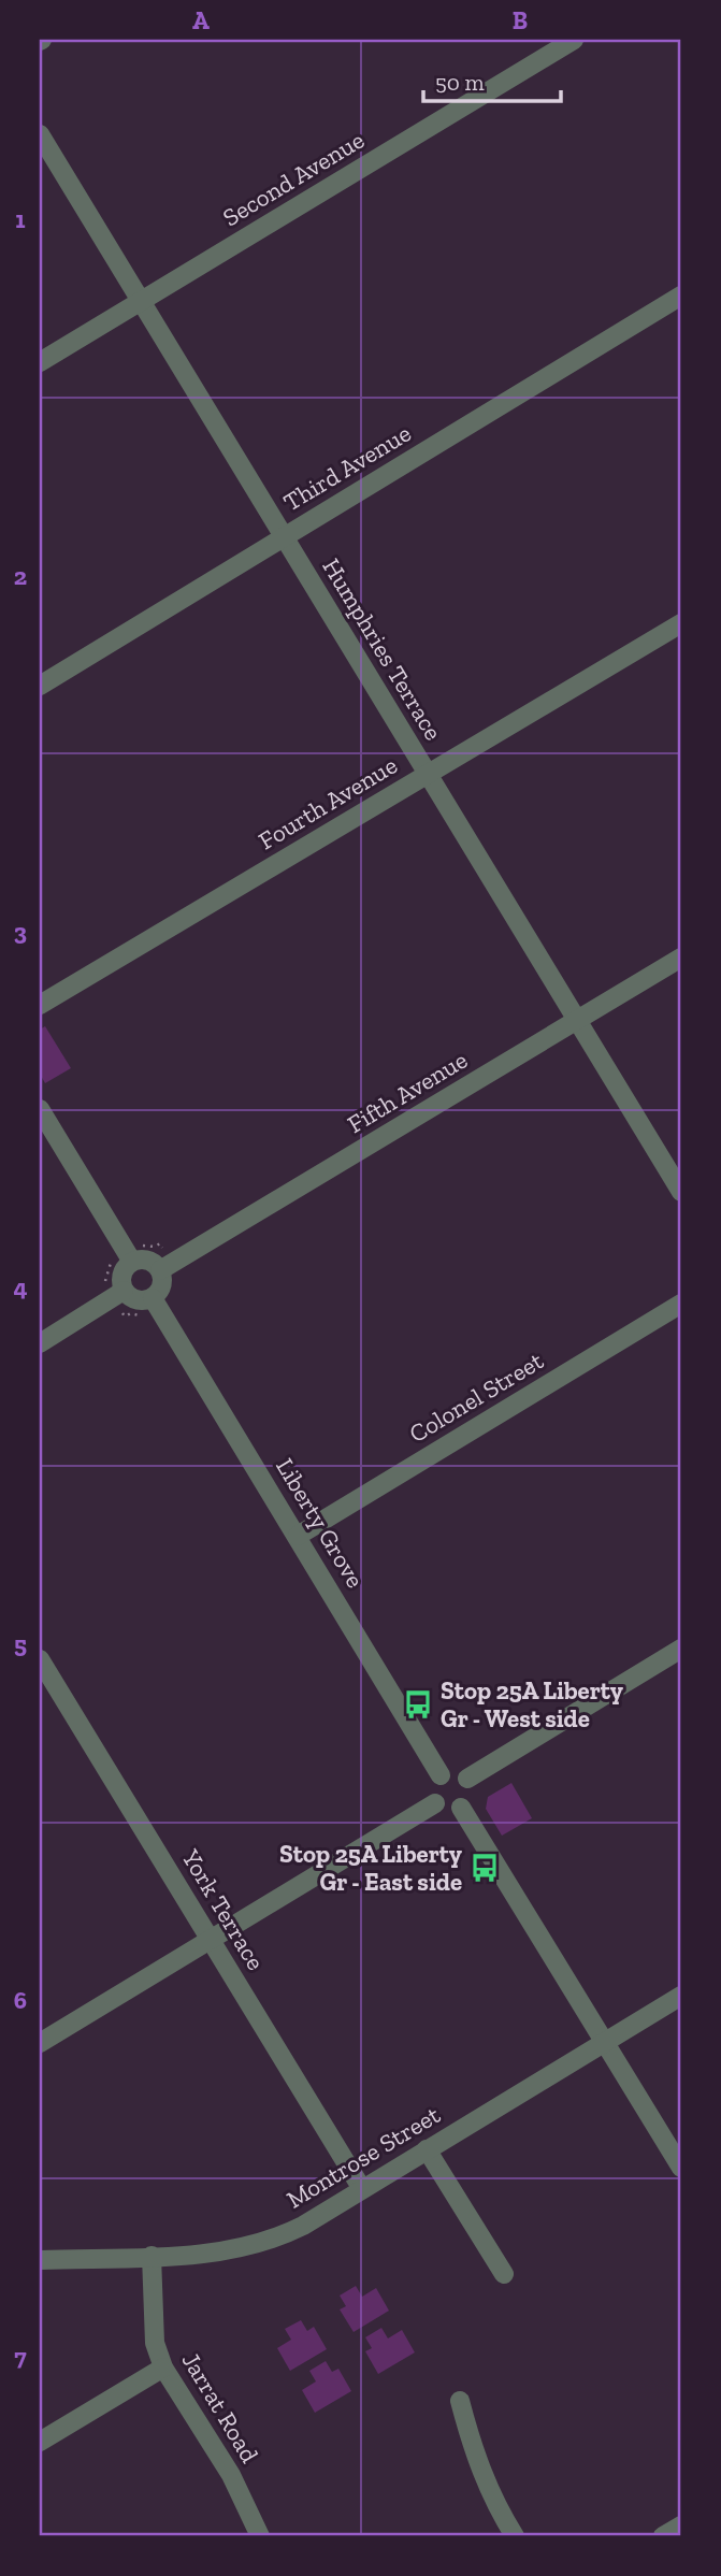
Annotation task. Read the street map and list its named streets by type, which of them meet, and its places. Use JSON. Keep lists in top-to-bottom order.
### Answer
{
  "streets": {
    "street": [
      "Second Avenue",
      "Third Avenue",
      "Humphries Terrace",
      "Fourth Avenue",
      "Fifth Avenue",
      "Colonel Street",
      "Liberty Grove",
      "York Terrace",
      "Montrose Street",
      "Jarrat Road"
    ]
  },
  "crossings": [
    ["Second Avenue", "Humphries Terrace"],
    ["Third Avenue", "Humphries Terrace"],
    ["Humphries Terrace", "Fourth Avenue"],
    ["Humphries Terrace", "Fifth Avenue"],
    ["Fifth Avenue", "Liberty Grove"],
    ["Colonel Street", "Liberty Grove"],
    ["York Terrace", "Montrose Street"],
    ["Montrose Street", "Jarrat Road"]
  ],
  "places": {
    "bus stop": ["Stop 25A Liberty Gr - West side", "Stop 25A Liberty Gr - East side"]
  },
  "scale_bar": "50 m",
  "grid": {
    "columns": ["A", "B"],
    "rows": [
      "1",
      "2",
      "3",
      "4",
      "5",
      "6",
      "7"
    ]
  }
}
